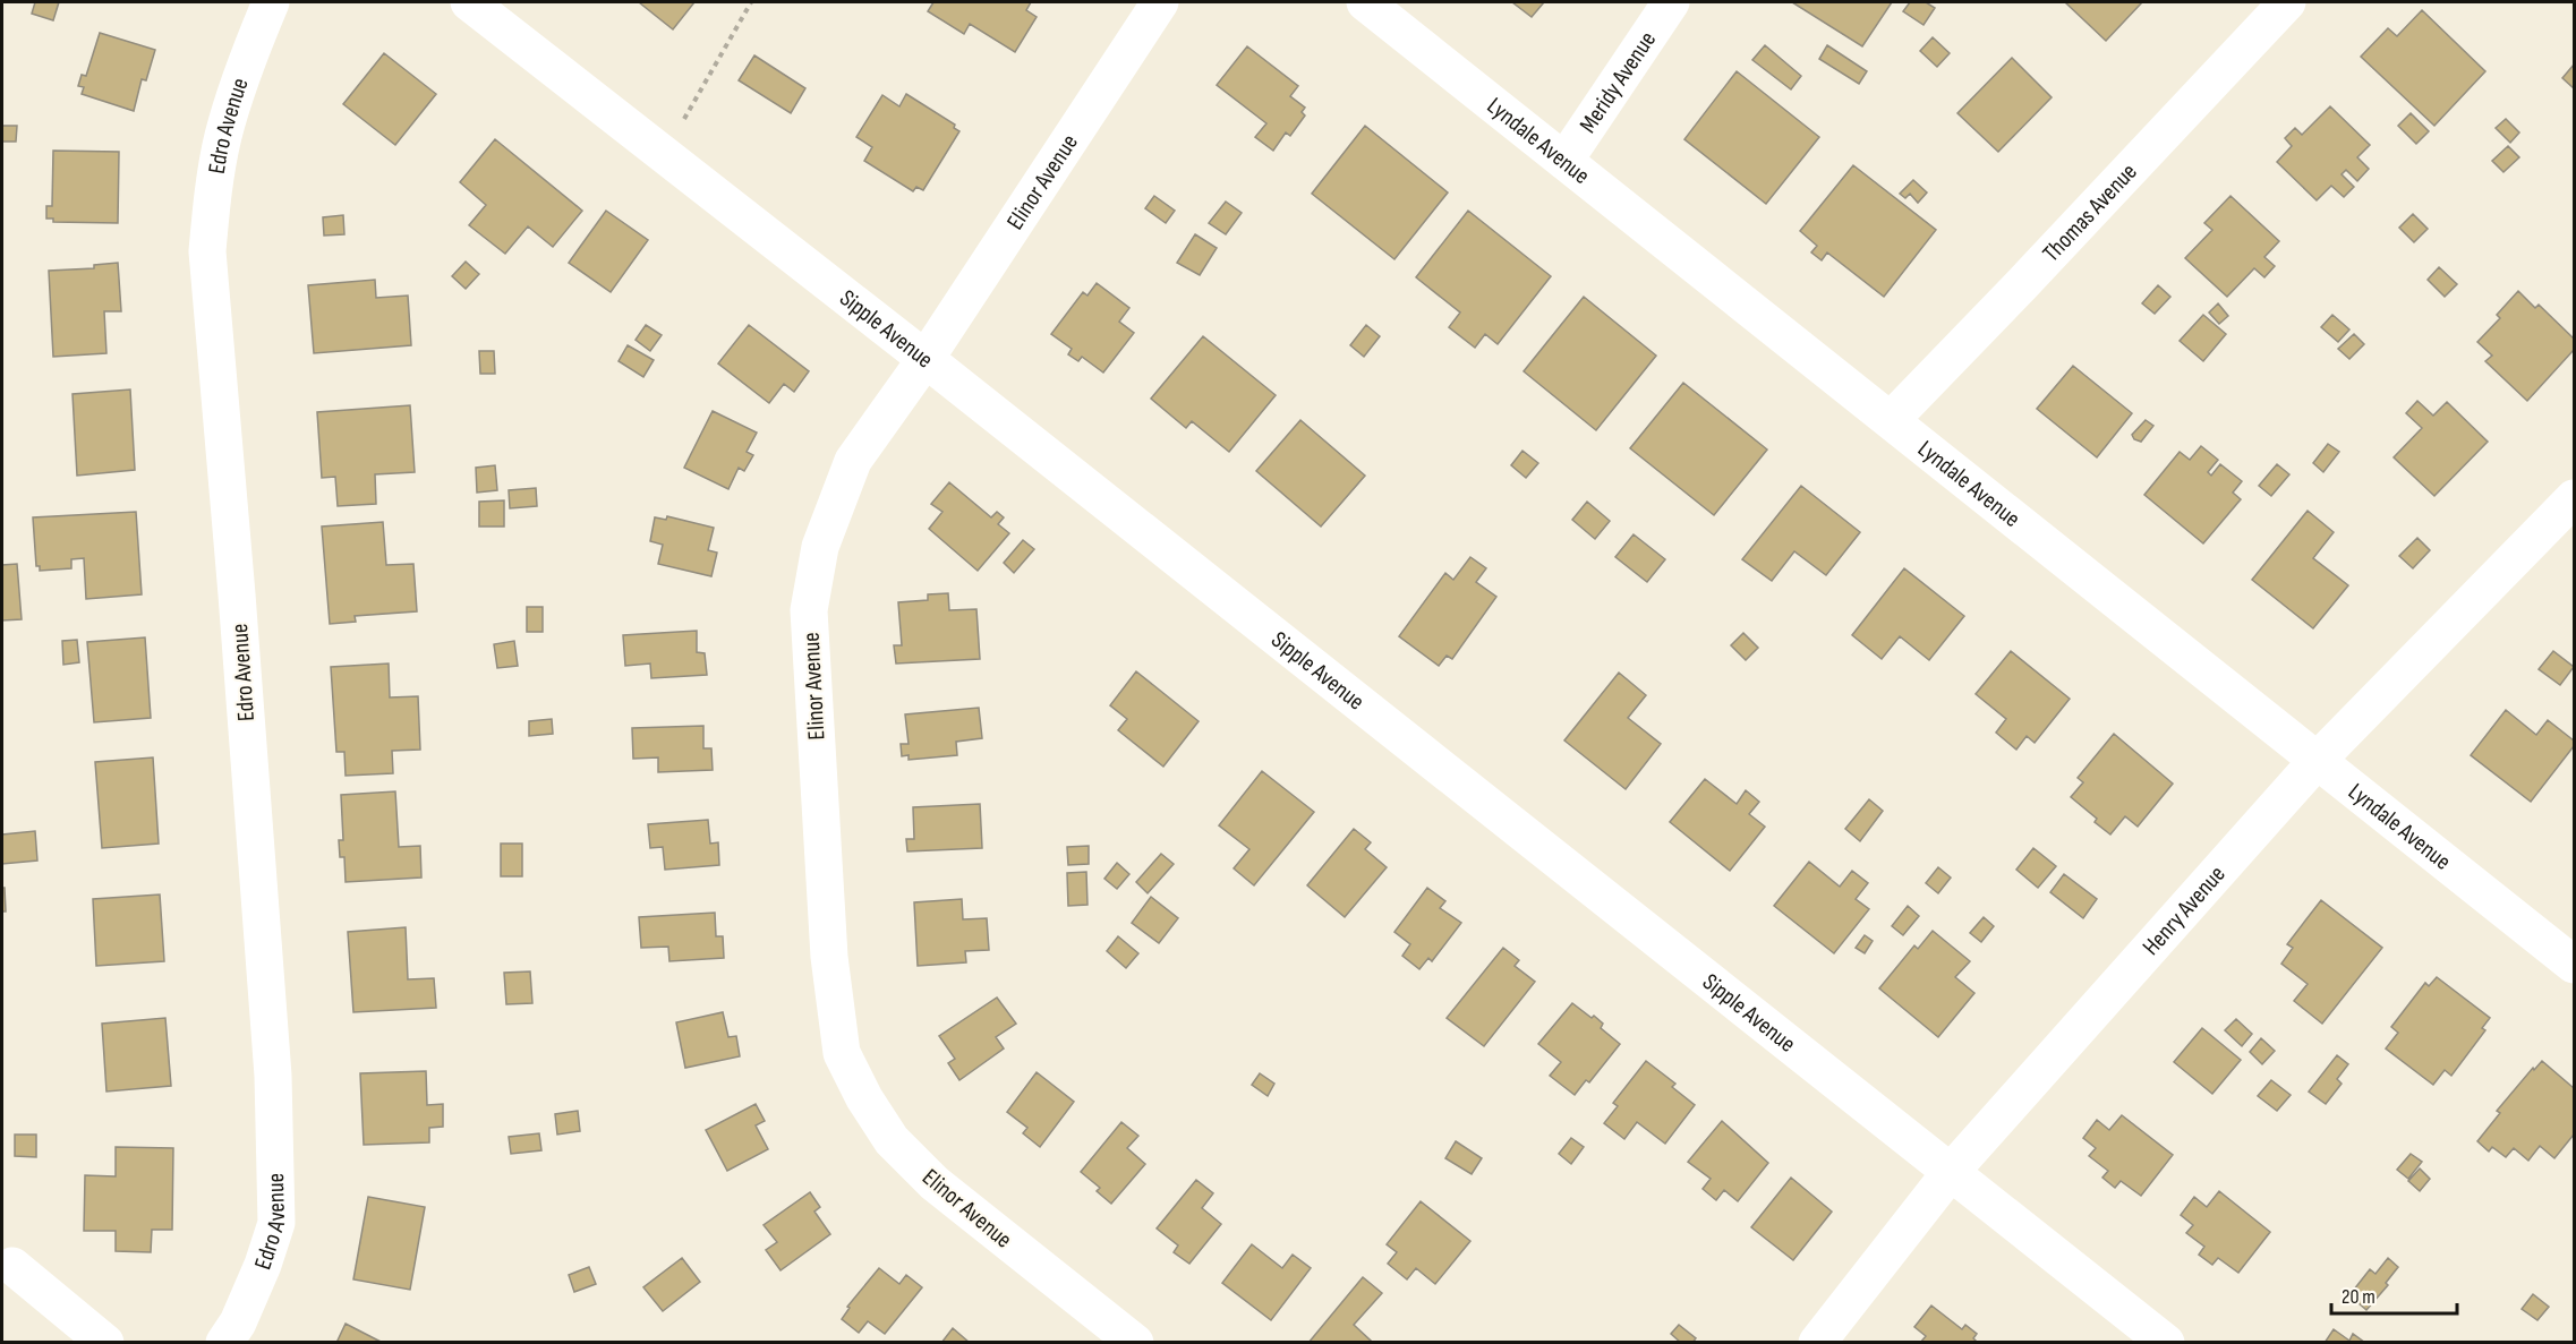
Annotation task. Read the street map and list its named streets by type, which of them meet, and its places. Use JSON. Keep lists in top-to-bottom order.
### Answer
{
  "streets": {
    "street": [
      "Meridy Avenue",
      "Edro Avenue",
      "Lyndale Avenue",
      "Elinor Avenue",
      "Thomas Avenue",
      "Sipple Avenue",
      "Henry Avenue"
    ]
  },
  "crossings": [
    ["Meridy Avenue", "Lyndale Avenue"],
    ["Lyndale Avenue", "Thomas Avenue"],
    ["Lyndale Avenue", "Henry Avenue"],
    ["Elinor Avenue", "Sipple Avenue"],
    ["Sipple Avenue", "Henry Avenue"]
  ],
  "scale_bar": "20 m"
}
